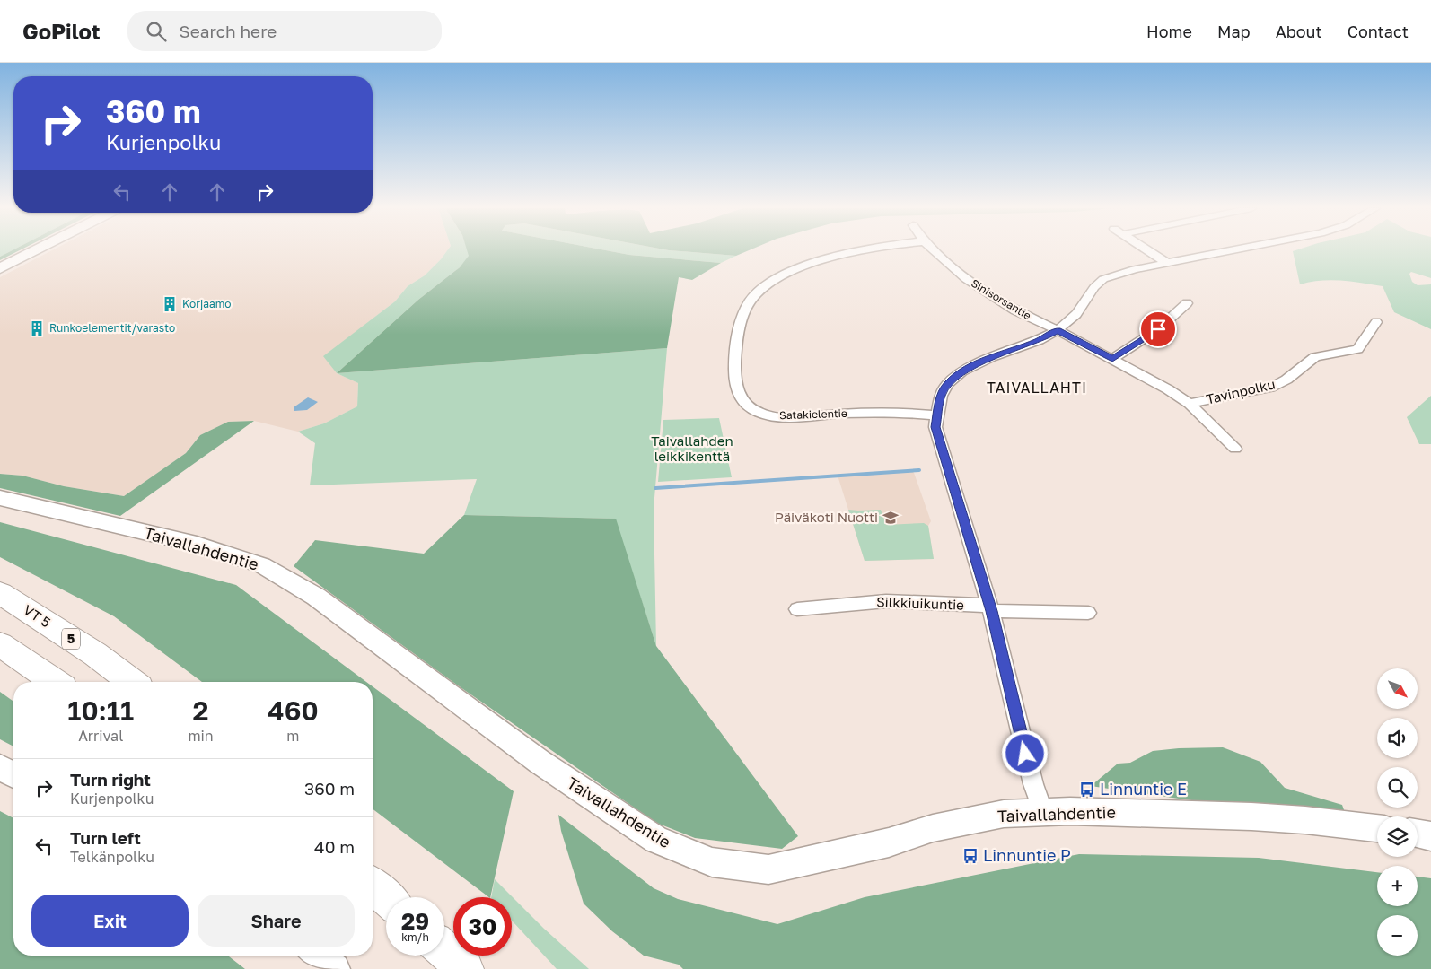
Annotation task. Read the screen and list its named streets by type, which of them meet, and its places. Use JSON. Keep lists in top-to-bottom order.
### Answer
{
  "streets": {
    "highway": ["VT 5", "5"],
    "street": [
      "Sinisorsantie",
      "Tavinpolku",
      "Satakielentie",
      "Taivallahdentie",
      "Silkkiuikuntie"
    ]
  },
  "crossings": [
    ["Sinisorsantie", "Tavinpolku"]
  ],
  "districts": ["TAIVALLAHTI"],
  "parks": ["Taivallahden leikkikenttä"],
  "places": {
    "building": ["Korjaamo", "Runkoelementit/varasto"],
    "school or university": ["Päiväkoti Nuotti"],
    "bus stop": ["Linnuntie E", "Linnuntie P"]
  },
  "north": "bottom right",
  "page": {
    "header": "GoPilot",
    "search": "Search here",
    "nav": [
      "Home",
      "Map",
      "About",
      "Contact"
    ],
    "turn": ["360 m", "Kurjenpolku"],
    "map_buttons": ["+", "−"],
    "eta": [
      "10:11",
      "Arrival",
      "2",
      "min",
      "460",
      "m"
    ],
    "list": [
      {
        "name": "Turn right",
        "note": "Kurjenpolku",
        "value": "360 m"
      },
      {
        "name": "Turn left",
        "note": "Telkänpolku",
        "value": "40 m"
      }
    ],
    "buttons": ["Exit", "Share"],
    "speed": "29 km/h",
    "limit": "30"
  }
}
